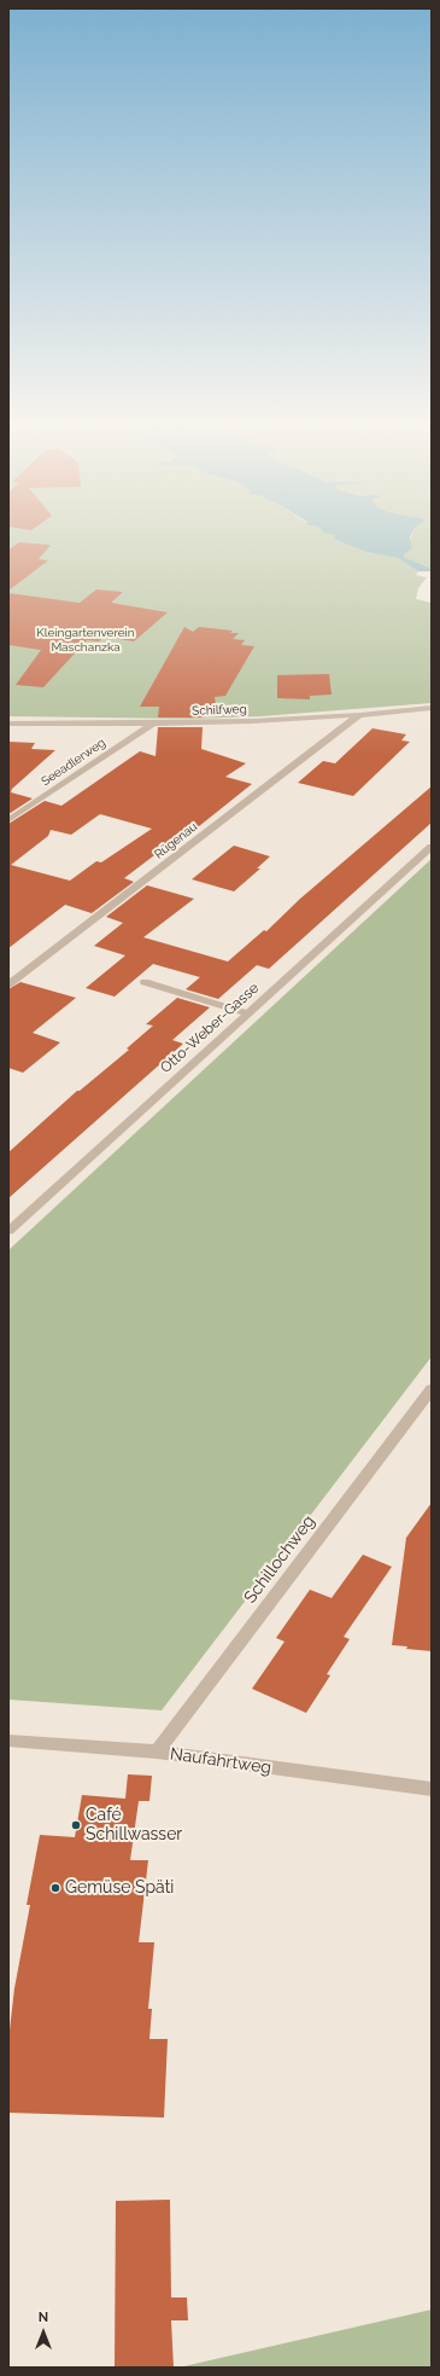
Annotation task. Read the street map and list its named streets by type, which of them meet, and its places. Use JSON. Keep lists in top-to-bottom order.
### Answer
{
  "streets": {
    "street": [
      "Schilfweg",
      "Seeadlerweg",
      "Rügenau",
      "Otto-Weber-Gasse",
      "Schillochweg",
      "Naufahrtweg"
    ]
  },
  "crossings": [
    ["Schilfweg", "Seeadlerweg"],
    ["Schilfweg", "Rügenau"],
    ["Schillochweg", "Naufahrtweg"]
  ],
  "parks": ["Kleingartenverein Maschanzka"],
  "places": ["Café Schillwasser", "Gemüse Späti"],
  "north": "top"
}
